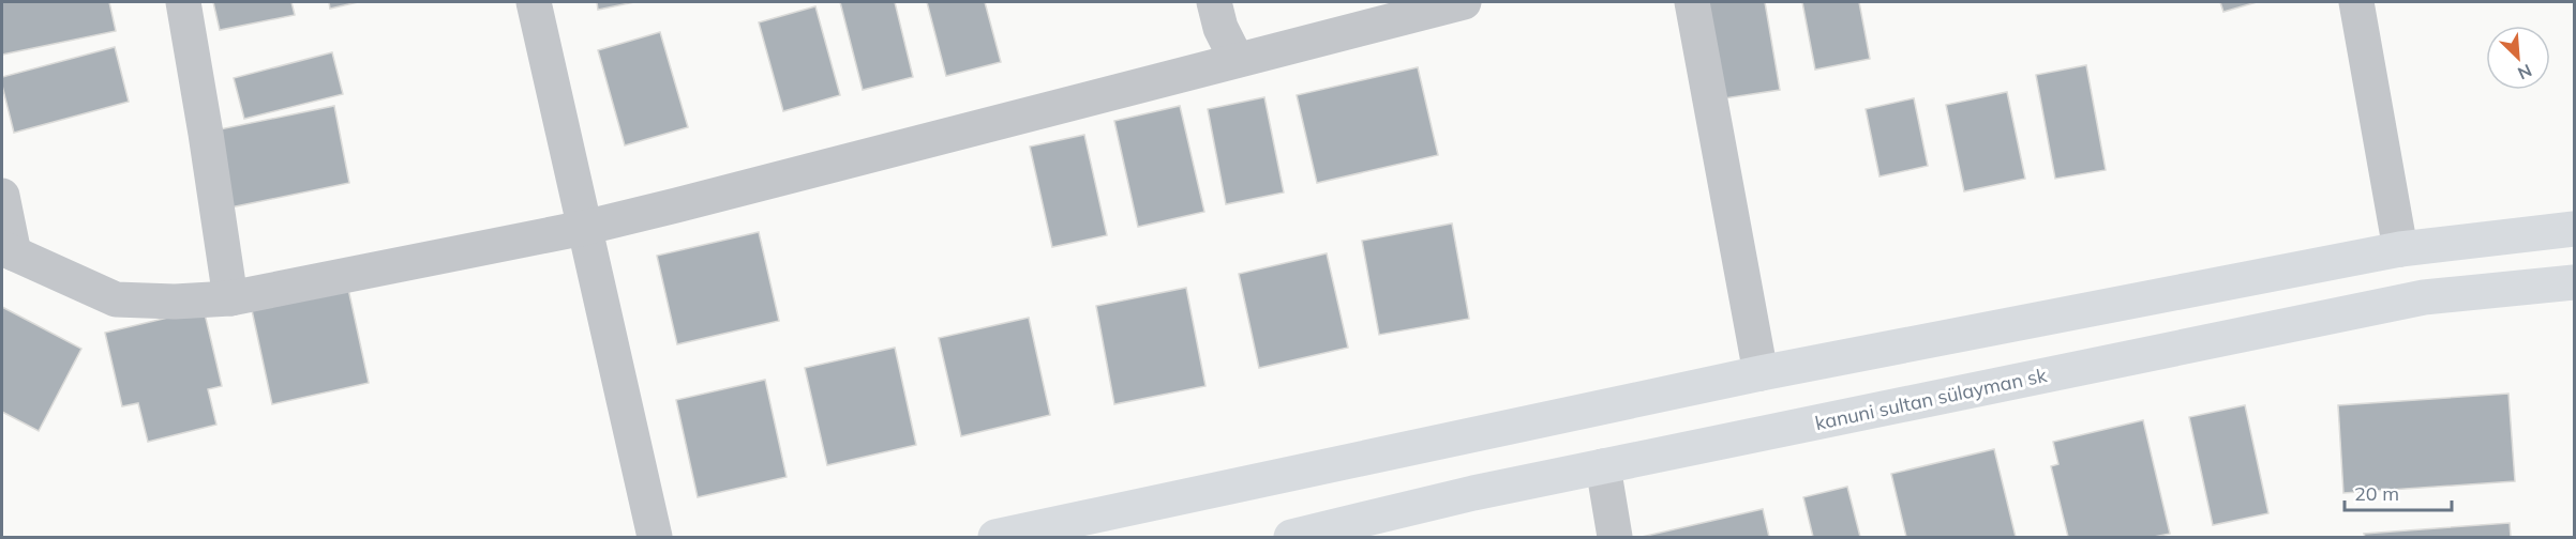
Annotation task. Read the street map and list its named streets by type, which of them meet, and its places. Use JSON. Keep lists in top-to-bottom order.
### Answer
{
  "streets": {
    "main road": ["kanuni sultan sülayman sk"]
  },
  "scale_bar": "20 m",
  "north": "bottom right"
}
